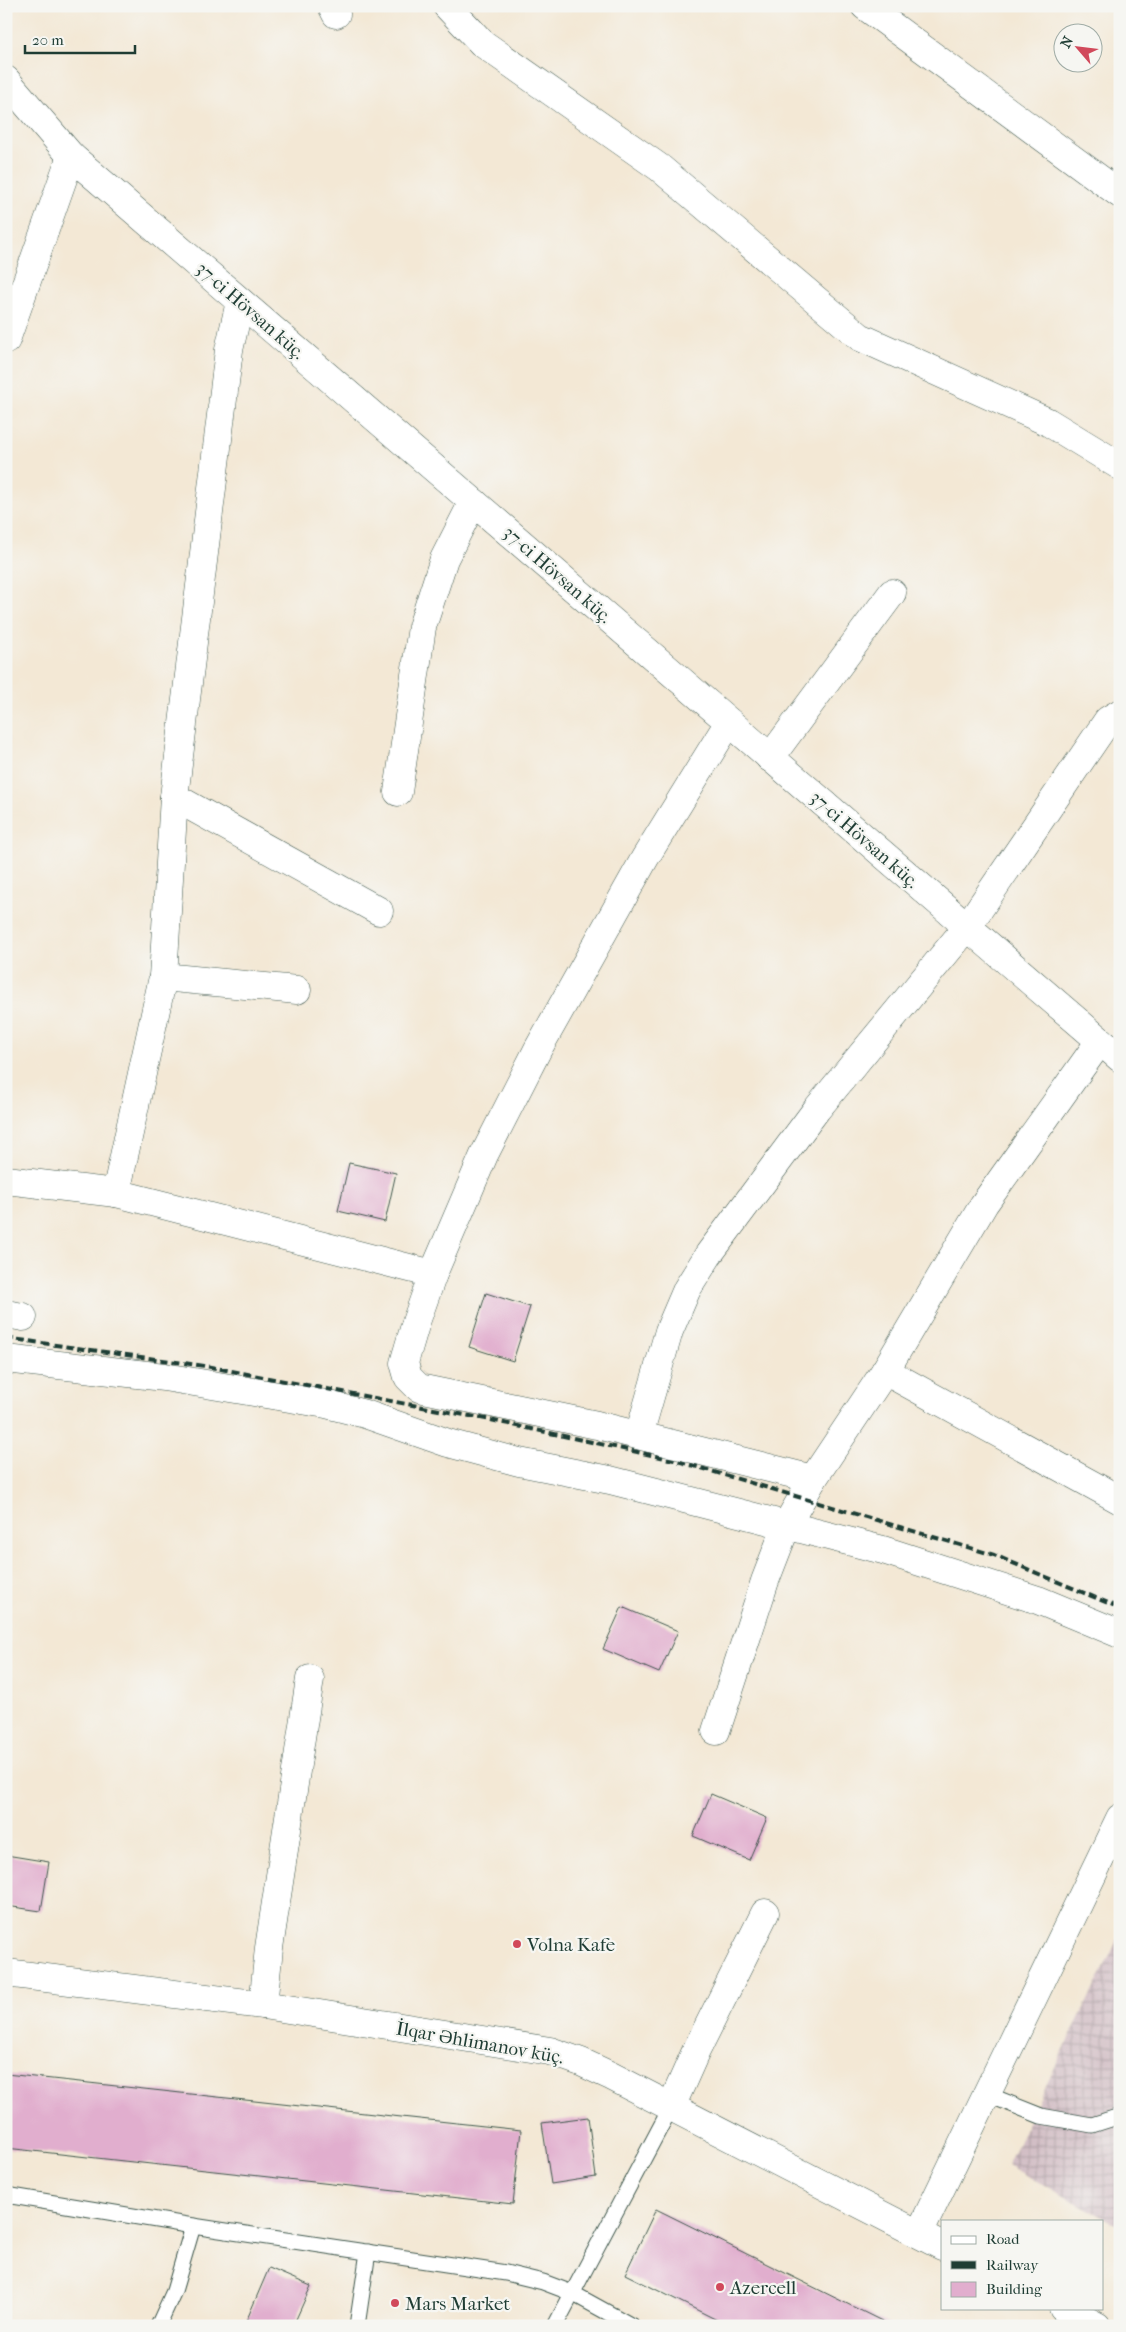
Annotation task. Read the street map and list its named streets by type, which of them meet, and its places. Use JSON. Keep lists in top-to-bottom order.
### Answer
{
  "streets": {
    "street": ["37-ci Hövsan küç.", "İlqar Əhlimanov küç."]
  },
  "places": ["Volna Kafe", "Azercell", "Mars Market"],
  "legend": ["Road", "Railway", "Building"],
  "scale_bar": "20 m",
  "north": "top left"
}
